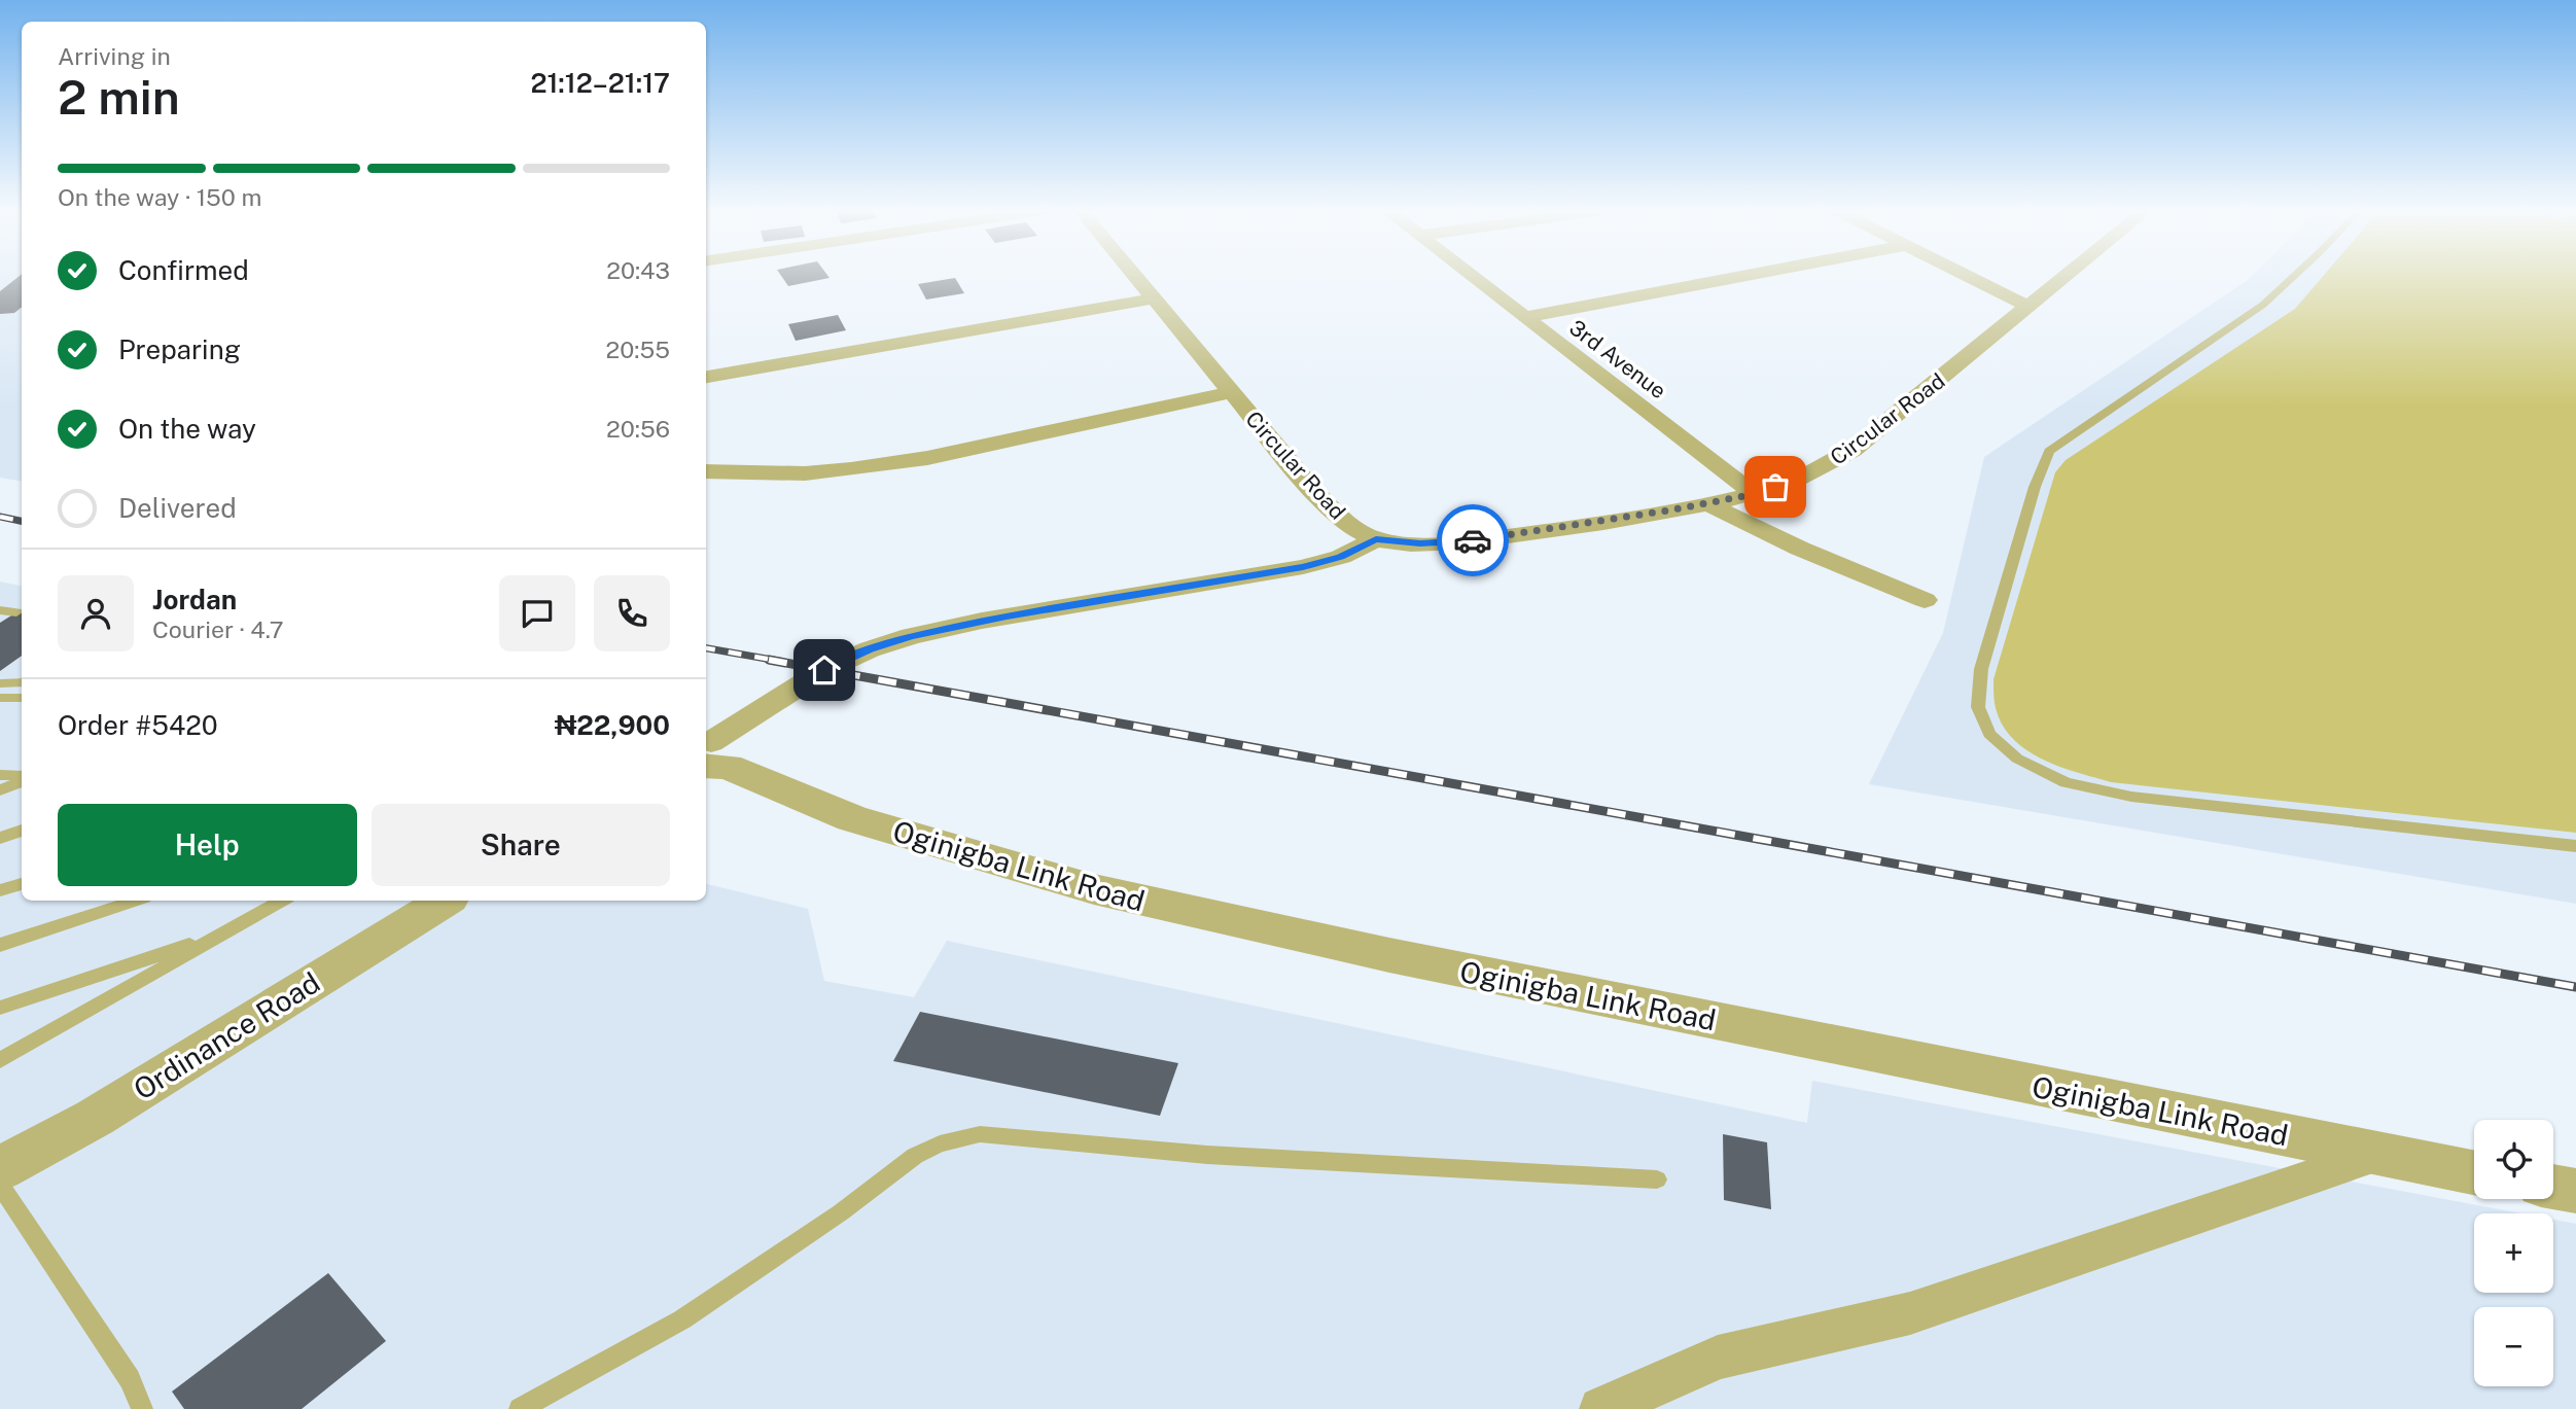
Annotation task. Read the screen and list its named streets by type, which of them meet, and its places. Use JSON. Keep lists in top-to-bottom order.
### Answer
{
  "streets": {
    "street": [
      "3rd Avenue",
      "Circular Road",
      "Oginigba Link Road",
      "Ordinance Road"
    ]
  },
  "crossings": [
    ["3rd Avenue", "Circular Road"]
  ],
  "page": {
    "heading": ["2 min", "Arriving in", "21:12–21:17"],
    "panel": [
      "Jordan",
      "Courier · 4.7",
      "Order #5420",
      "₦22,900"
    ],
    "bar": "On the way · 150 m",
    "list": [
      ["Confirmed", "20:43"],
      ["Preparing", "20:55"],
      ["On the way", "20:56"],
      "Delivered"
    ],
    "buttons": ["Help", "Share"],
    "map_buttons": ["+", "−"]
  }
}
